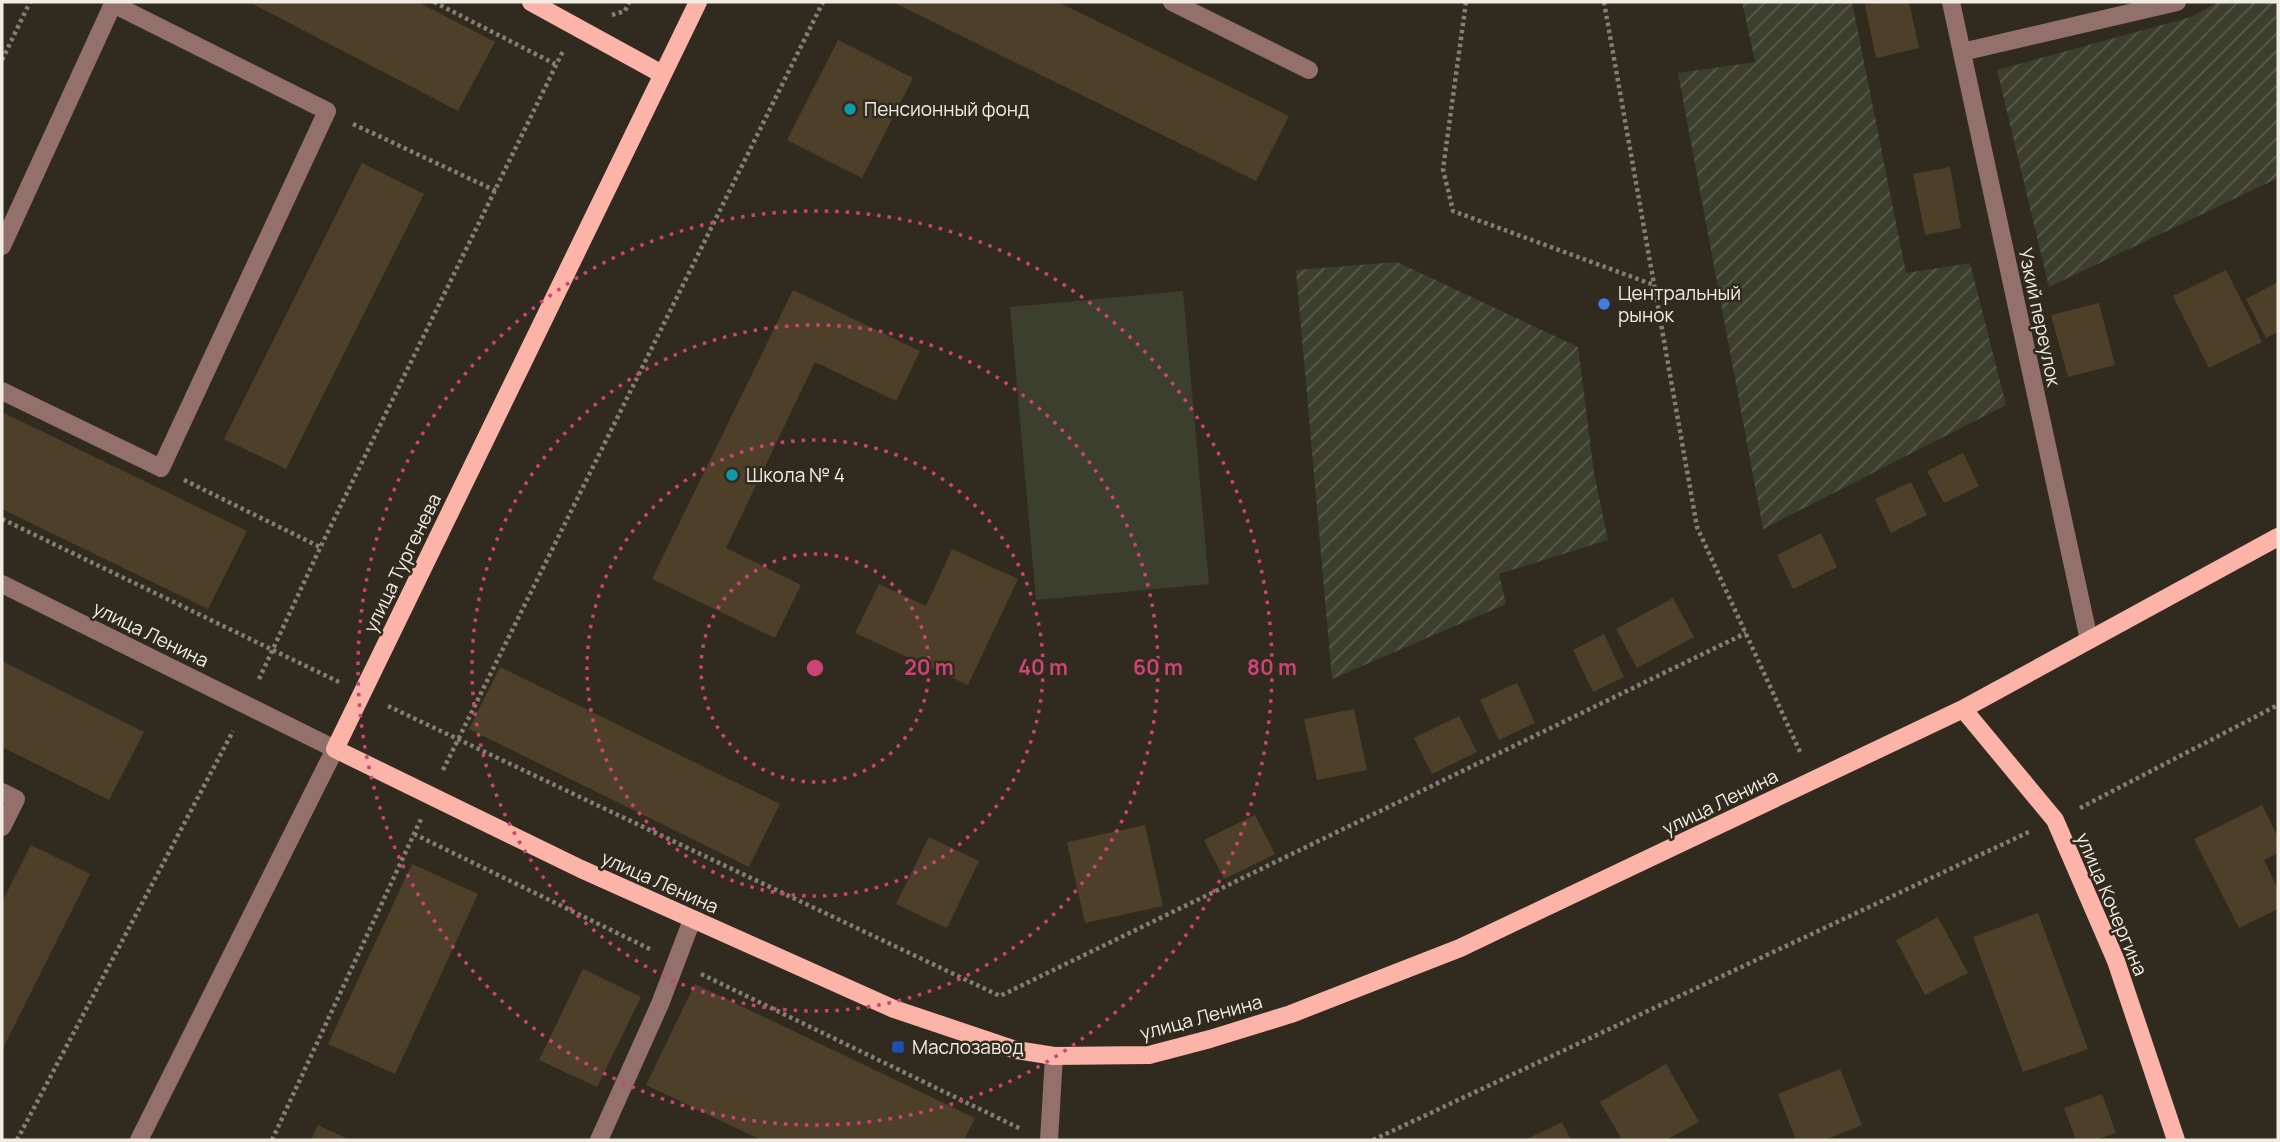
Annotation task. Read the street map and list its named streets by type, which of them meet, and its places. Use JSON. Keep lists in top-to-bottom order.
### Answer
{
  "streets": {
    "main road": ["улица Тургенева", "улица Ленина", "улица Кочергина"],
    "street": ["Узкий переулок"]
  },
  "crossings": [
    ["Узкий переулок", "улица Ленина"],
    ["улица Тургенева", "улица Ленина"],
    ["улица Ленина", "улица Кочергина"]
  ],
  "places": {
    "other": ["Пенсионный фонд", "Центральный рынок", "Школа № 4"],
    "transit": ["Маслозавод"]
  },
  "rings": [
    "20 m",
    "40 m",
    "60 m",
    "80 m"
  ]
}
